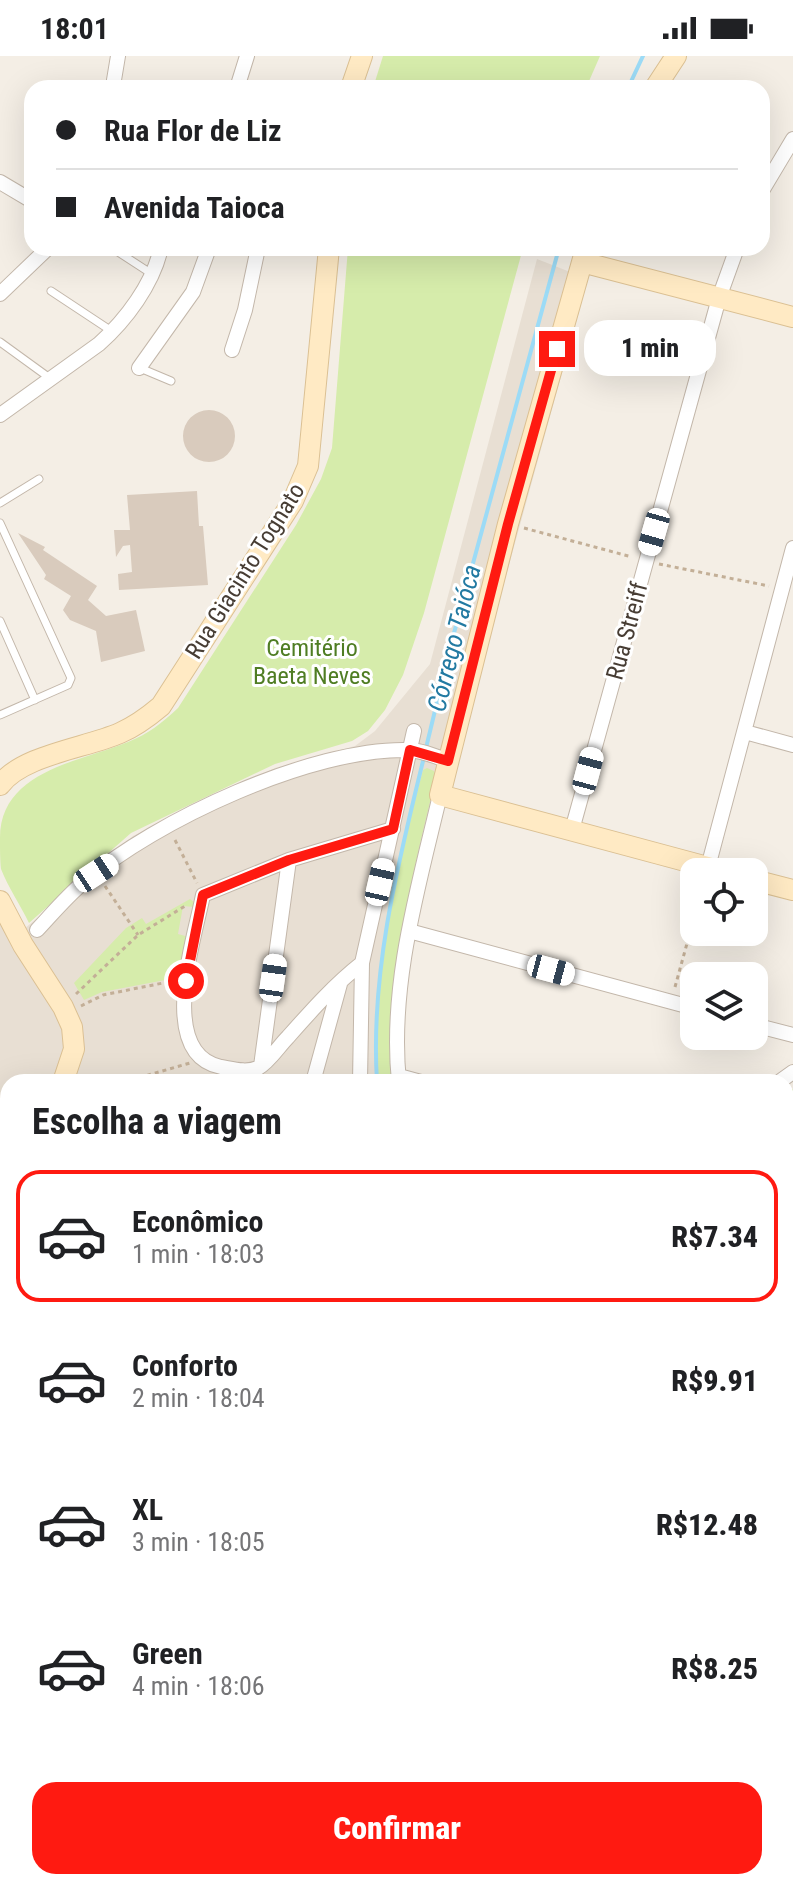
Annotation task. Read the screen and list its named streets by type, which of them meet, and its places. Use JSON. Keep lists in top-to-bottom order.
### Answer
{
  "streets": {
    "street": ["Rua Giacinto Tognato", "Rua Streiff"]
  },
  "water": ["Córrego Taióca"],
  "parks": ["Cemitério Baeta Neves"],
  "page": {
    "status": "18:01",
    "banner": ["Rua Flor de Liz", "Avenida Taioca"],
    "bubble": "1 min",
    "heading": "Escolha a viagem",
    "list": [
      {
        "name": "Econômico",
        "note": "1 min · 18:03",
        "value": "R$7.34"
      },
      {
        "name": "Conforto",
        "note": "2 min · 18:04",
        "value": "R$9.91"
      },
      {
        "name": "XL",
        "note": "3 min · 18:05",
        "value": "R$12.48"
      },
      {
        "name": "Green",
        "note": "4 min · 18:06",
        "value": "R$8.25"
      }
    ],
    "buttons": "Confirmar"
  }
}
